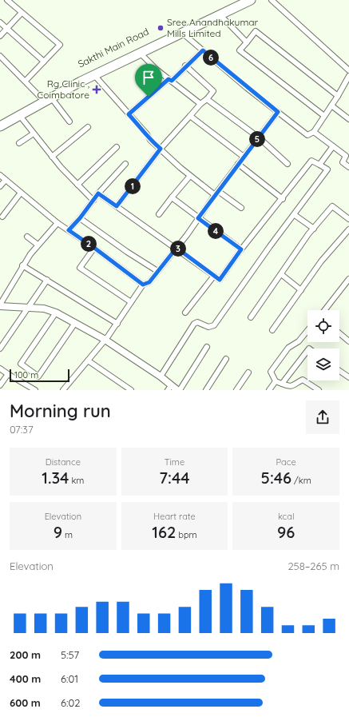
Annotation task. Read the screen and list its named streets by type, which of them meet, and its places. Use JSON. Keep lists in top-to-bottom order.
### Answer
{
  "streets": {
    "highway": ["Sakthi Main Road"]
  },
  "places": {
    "other": ["Sree Anandhakumar Mills Limited"],
    "health": ["Rg Clinic , Coimbatore"]
  },
  "scale_bar": "100 m",
  "page": {
    "pins": [
      "6",
      "5",
      "1",
      "4",
      "2",
      "3"
    ],
    "scale": "100 m",
    "heading": ["Morning run", "07:37"],
    "stats": [
      ["Distance", "1.34 km"],
      ["Time", "7:44"],
      ["Pace", "5:46 /km"],
      ["Elevation", "9 m"],
      ["Heart rate", "162 bpm"],
      ["kcal", "96"]
    ],
    "chart": ["Elevation", "258–265 m"],
    "list": [
      {
        "name": "200 m",
        "note": "5:57"
      },
      {
        "name": "400 m",
        "note": "6:01"
      },
      {
        "name": "600 m",
        "note": "6:02"
      }
    ]
  }
}
